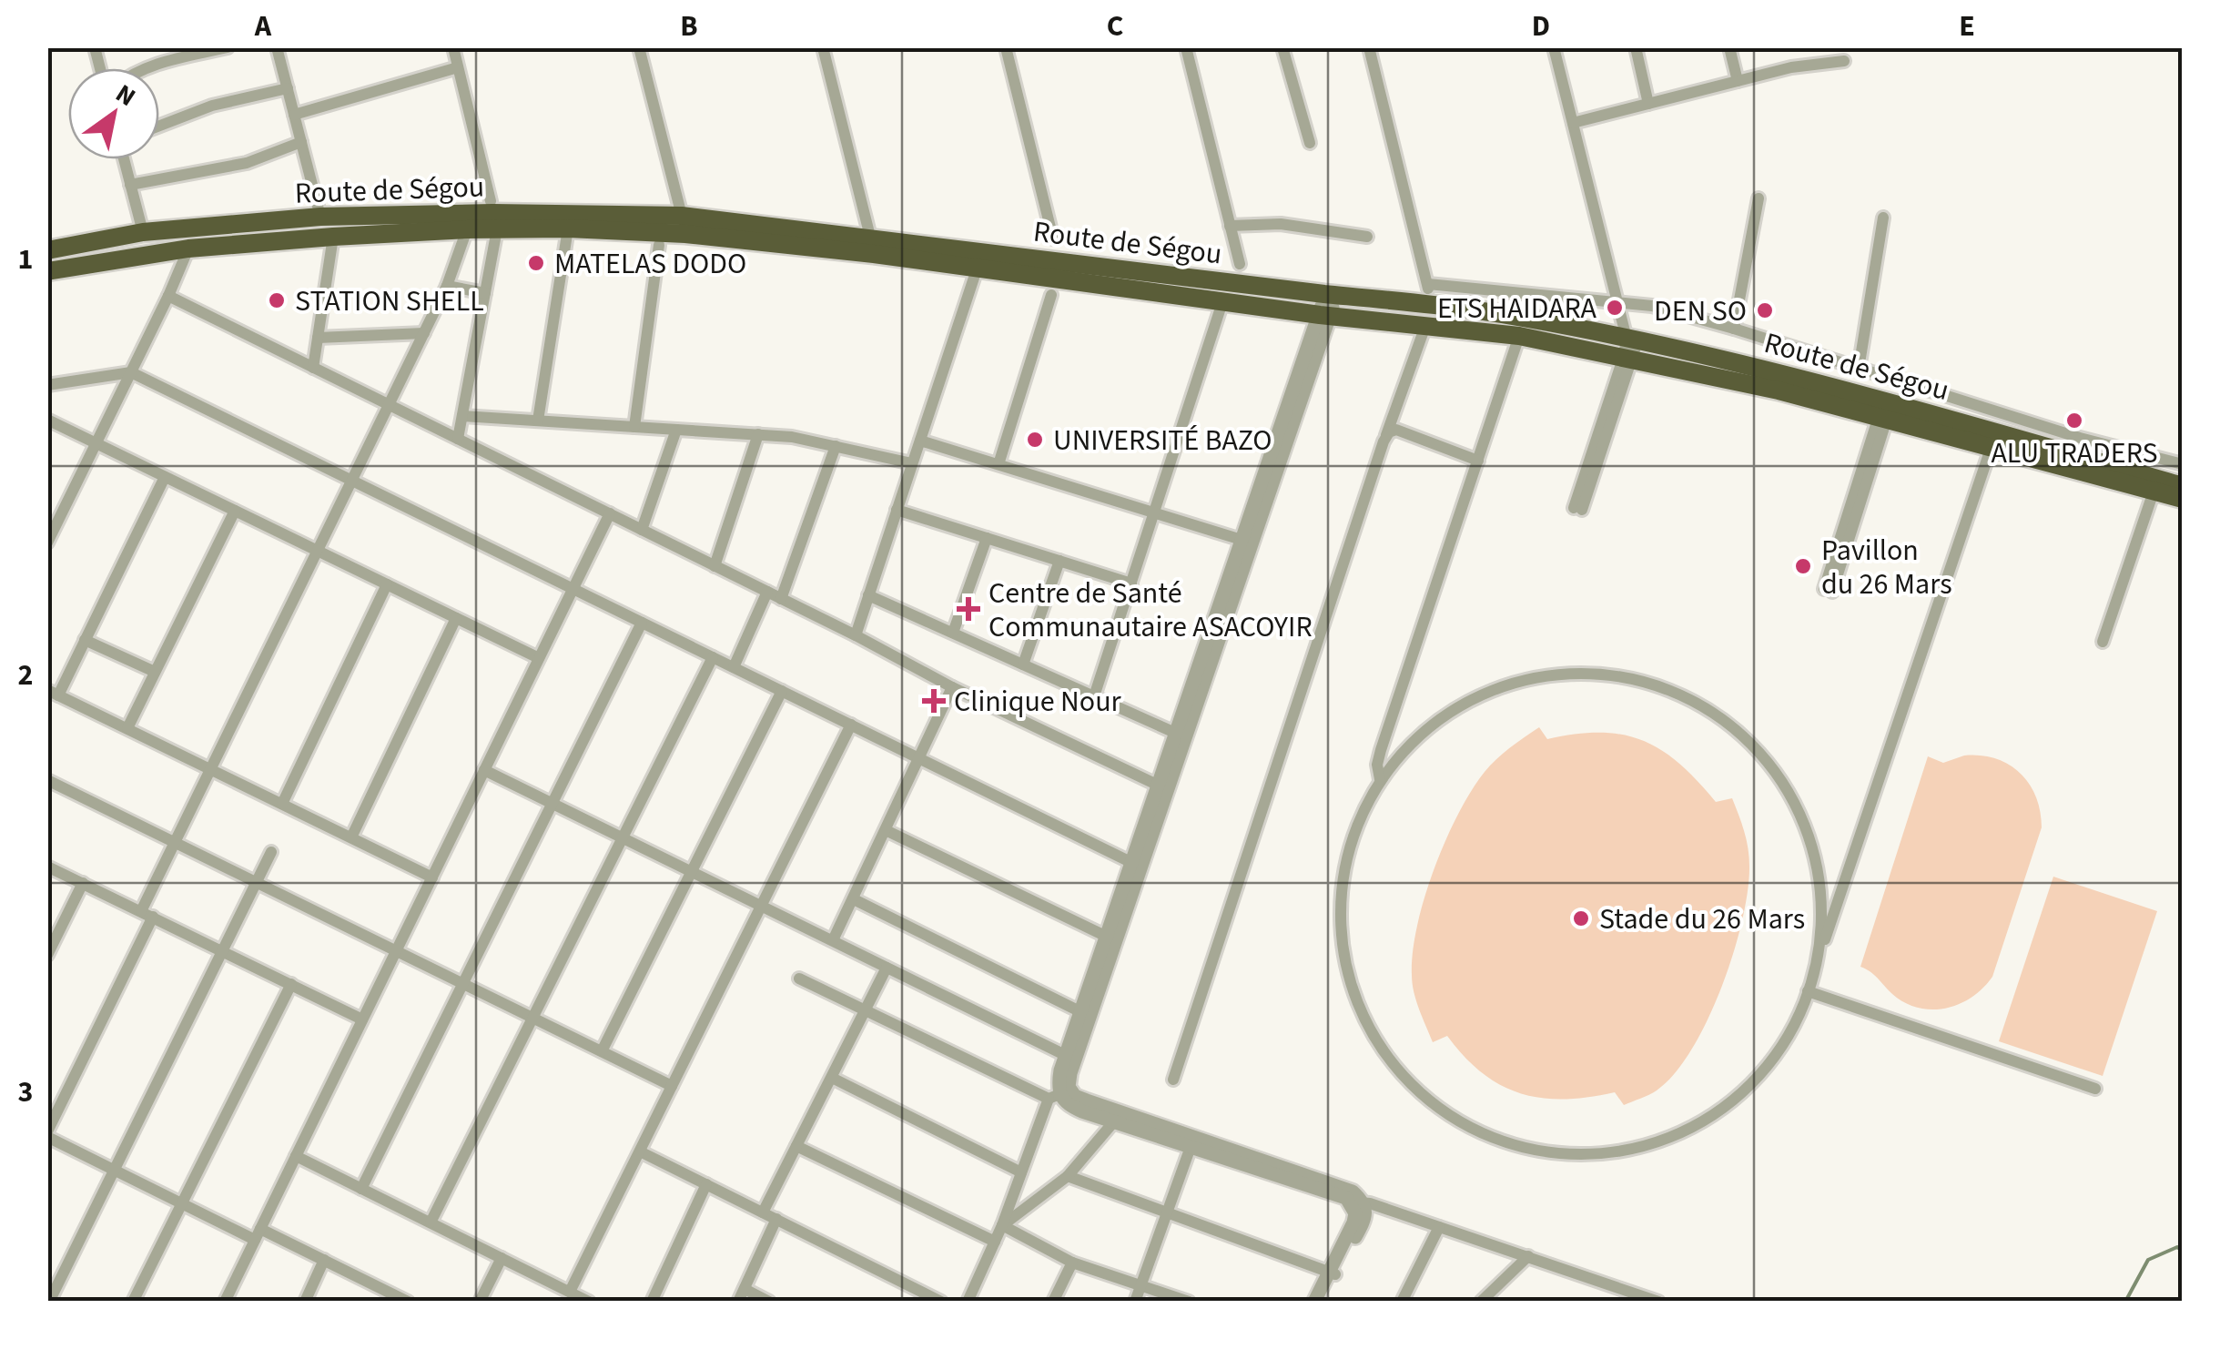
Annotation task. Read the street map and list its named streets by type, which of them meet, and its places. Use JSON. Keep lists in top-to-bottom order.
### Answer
{
  "streets": {
    "highway": ["Route de Ségou"]
  },
  "places": {
    "other": [
      "MATELAS DODO",
      "STATION SHELL",
      "ETS HAIDARA",
      "DEN SO",
      "ALU TRADERS",
      "UNIVERSITÉ BAZO",
      "Pavillon du 26 Mars",
      "Stade du 26 Mars"
    ],
    "health": ["Centre de Santé Communautaire ASACOYIR", "Clinique Nour"]
  },
  "north": "top right",
  "grid": {
    "columns": [
      "A",
      "B",
      "C",
      "D",
      "E"
    ],
    "rows": ["1", "2", "3"]
  }
}
